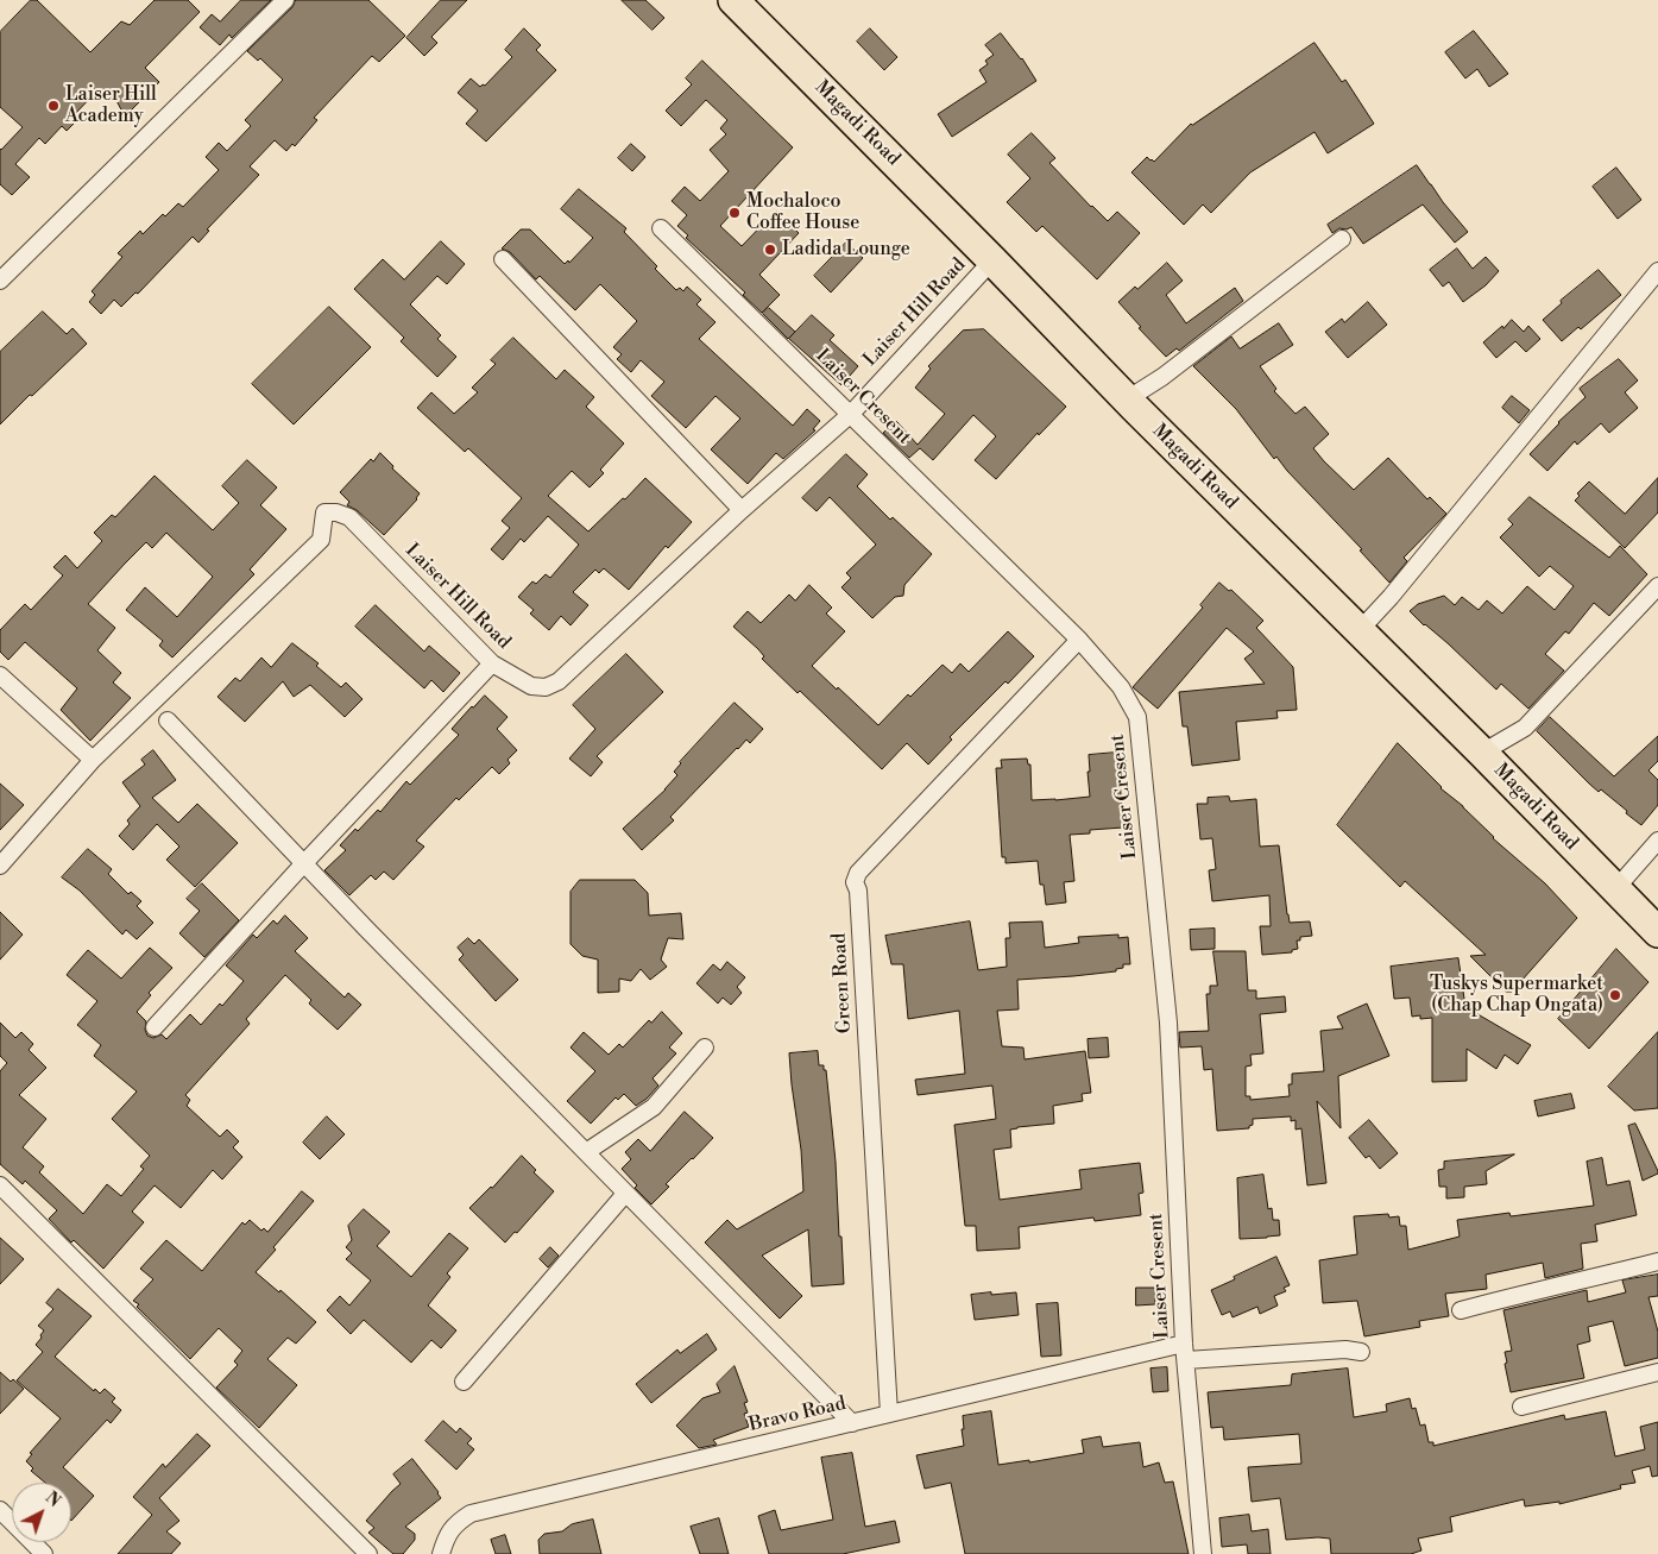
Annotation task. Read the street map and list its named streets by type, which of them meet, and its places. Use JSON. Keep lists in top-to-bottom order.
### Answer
{
  "streets": {
    "highway": ["Magadi Road"],
    "street": [
      "Laiser Hill Road",
      "Laiser Cresent",
      "Green Road",
      "Bravo Road"
    ]
  },
  "crossings": [
    ["Magadi Road", "Laiser Hill Road"],
    ["Laiser Hill Road", "Laiser Cresent"],
    ["Laiser Cresent", "Green Road"],
    ["Laiser Cresent", "Bravo Road"],
    ["Green Road", "Bravo Road"]
  ],
  "places": [
    "Laiser Hill Academy",
    "Mochaloco Coffee House",
    "Ladida Lounge",
    "Tuskys Supermarket (Chap Chap Ongata)"
  ],
  "north": "top right"
}
